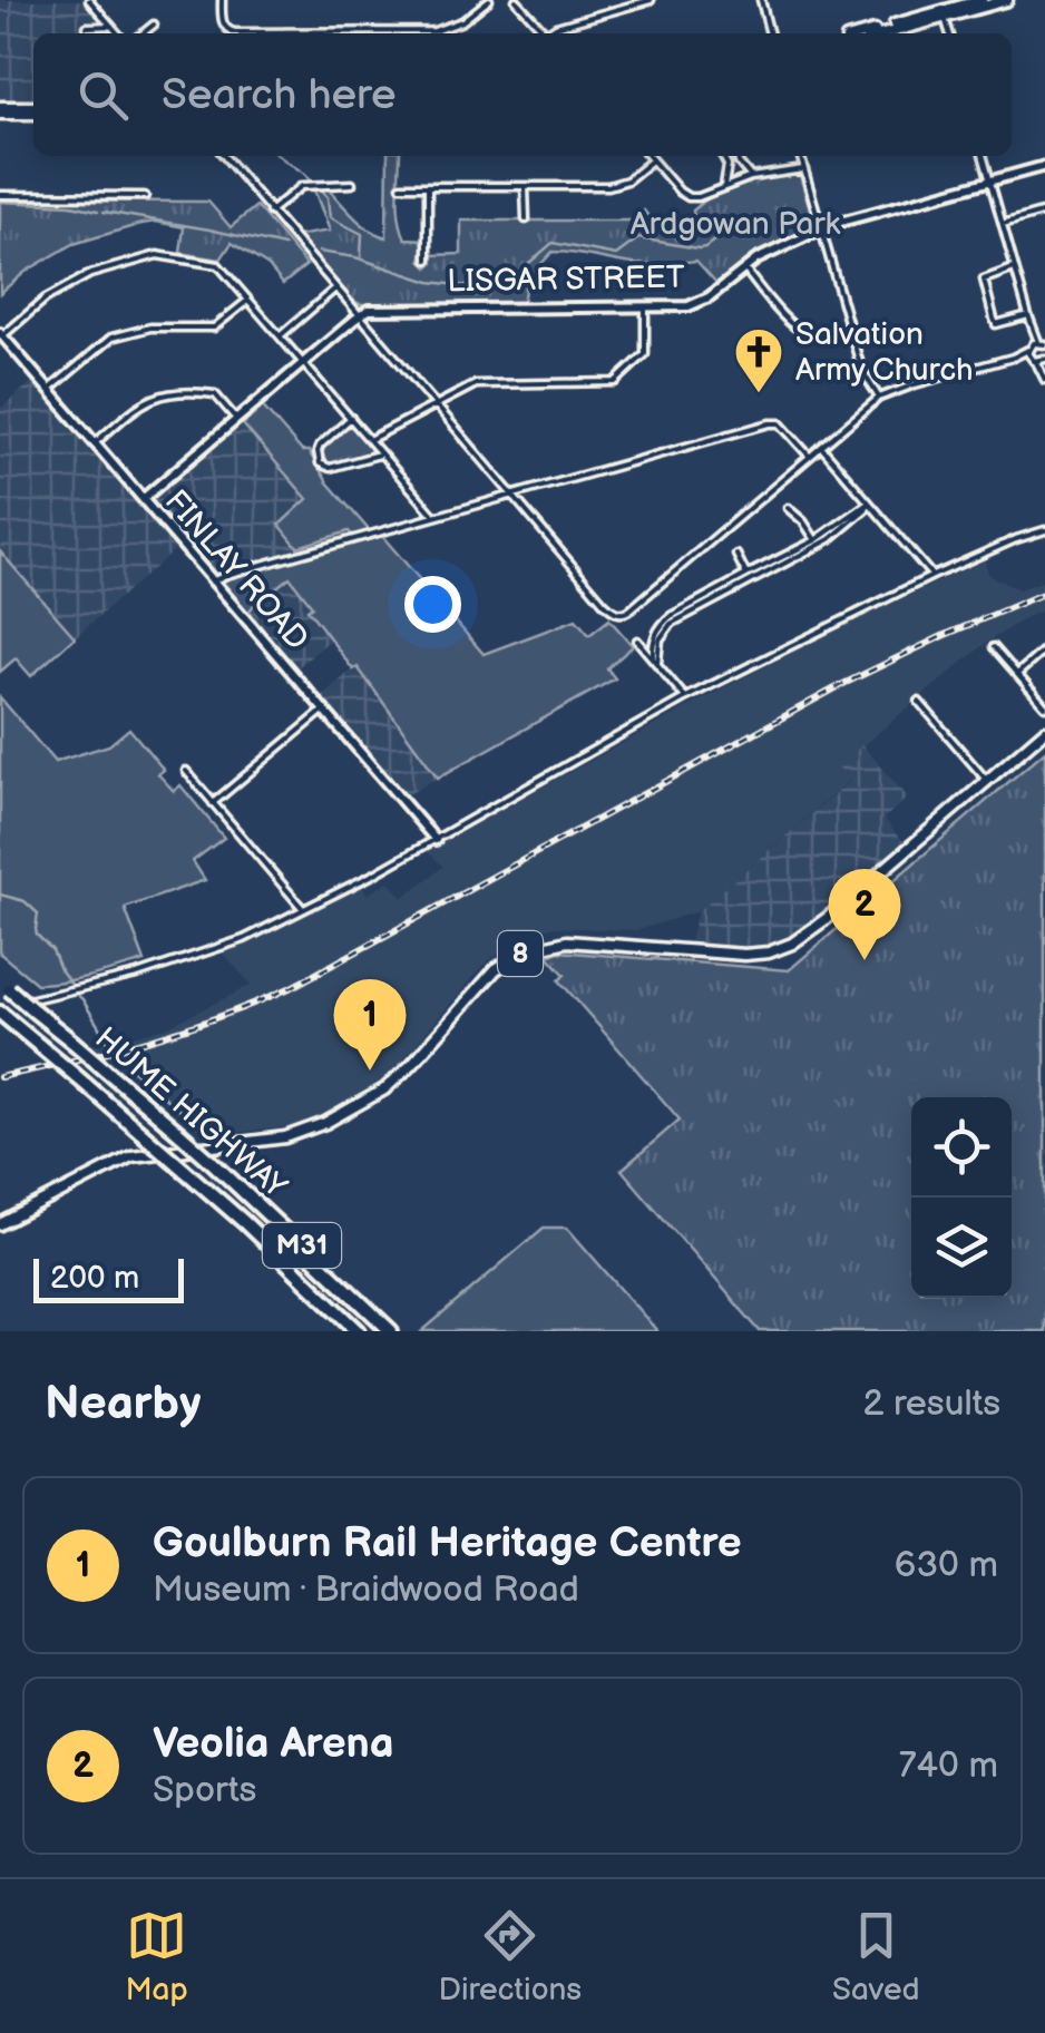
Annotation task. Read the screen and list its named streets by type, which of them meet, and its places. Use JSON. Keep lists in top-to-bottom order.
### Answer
{
  "streets": {
    "highway": ["HUME HIGHWAY", "M31"],
    "main road": ["8"],
    "street": ["LISGAR STREET", "FINLAY ROAD"]
  },
  "parks": ["Ardgowan Park"],
  "places": {
    "church": ["Salvation Army Church"]
  },
  "scale_bar": "200 m",
  "page": {
    "search": "Search here",
    "pins": ["2", "1"],
    "scale": "200 m",
    "heading": ["Nearby", "2 results"],
    "list": [
      {
        "mark": "1",
        "name": "Goulburn Rail Heritage Centre",
        "note": "Museum · Braidwood Road",
        "value": "630 m"
      },
      {
        "mark": "2",
        "name": "Veolia Arena",
        "note": "Sports",
        "value": "740 m"
      }
    ],
    "nav": ["Map", "Directions", "Saved"]
  }
}
